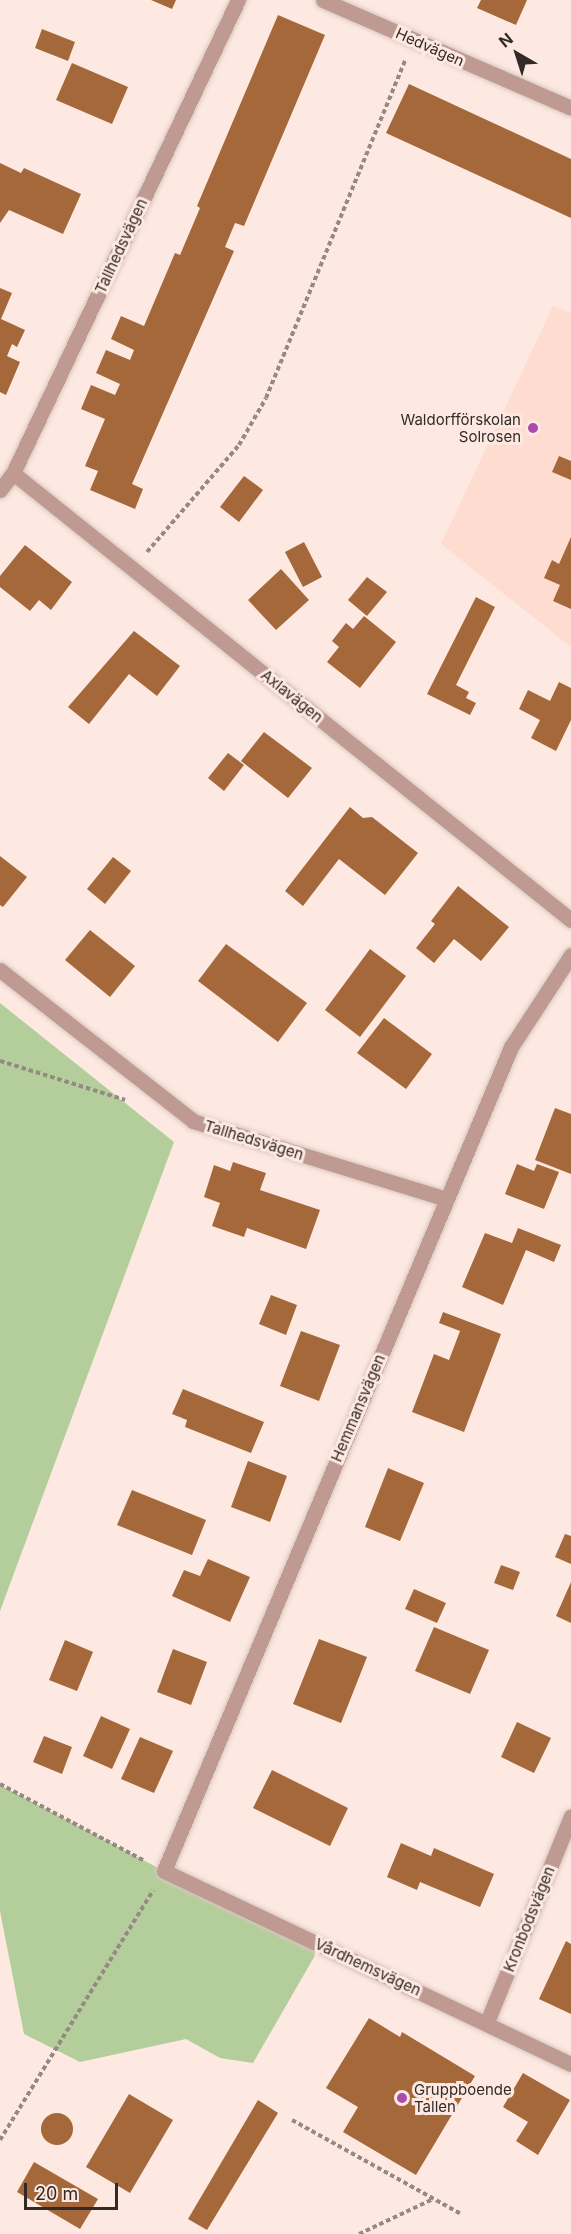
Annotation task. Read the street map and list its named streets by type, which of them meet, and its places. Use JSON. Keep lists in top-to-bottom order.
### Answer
{
  "streets": {
    "street": [
      "Hedvägen",
      "Tallhedsvägen",
      "Axlavägen",
      "Hemmansvägen",
      "Kronbodsvägen",
      "Vårdhemsvägen"
    ]
  },
  "crossings": [
    ["Tallhedsvägen", "Axlavägen"],
    ["Tallhedsvägen", "Hemmansvägen"],
    ["Hemmansvägen", "Vårdhemsvägen"],
    ["Kronbodsvägen", "Vårdhemsvägen"]
  ],
  "places": ["Waldorfförskolan Solrosen", "Gruppboende Tallen"],
  "scale_bar": "20 m",
  "north": "top left"
}
